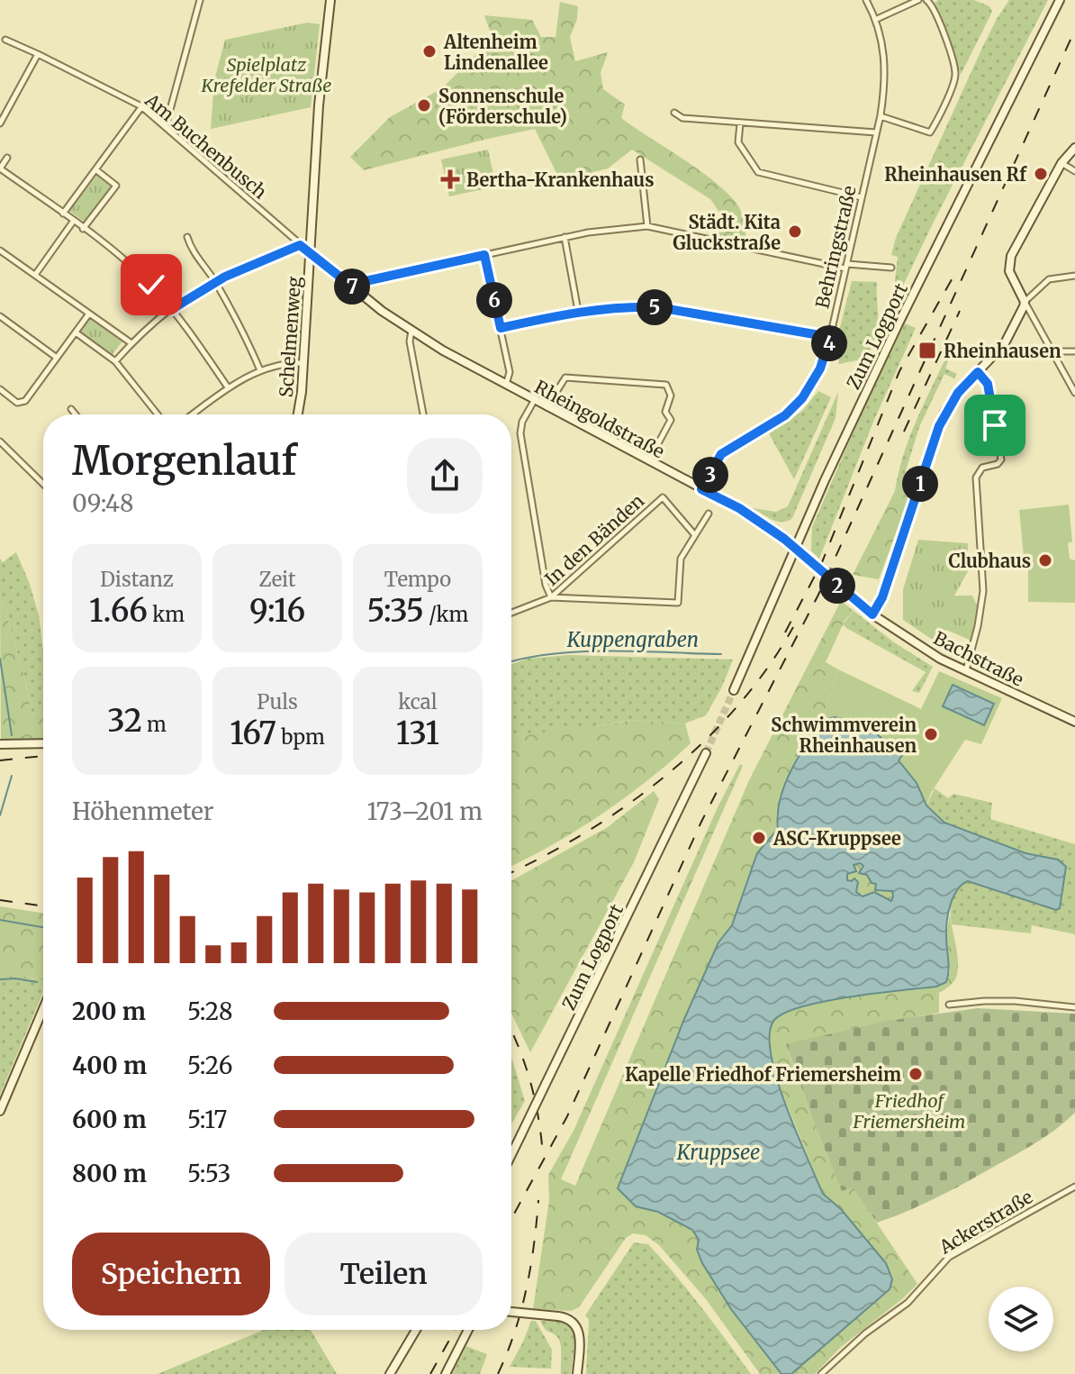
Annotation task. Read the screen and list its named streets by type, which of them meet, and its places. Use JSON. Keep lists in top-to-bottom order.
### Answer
{
  "streets": {
    "street": [
      "Am Buchenbusch",
      "Behringstraße",
      "Zum Logport",
      "Schelmenweg",
      "Rheingoldstraße",
      "In den Bänden",
      "Bachstraße",
      "Ackerstraße"
    ]
  },
  "crossings": [
    ["Am Buchenbusch", "Schelmenweg"],
    ["Am Buchenbusch", "Rheingoldstraße"],
    ["Behringstraße", "Rheingoldstraße"],
    ["Zum Logport", "Rheingoldstraße"],
    ["Schelmenweg", "Rheingoldstraße"],
    ["Rheingoldstraße", "Bachstraße"]
  ],
  "water": ["Kuppengraben", "Kruppsee"],
  "parks": ["Spielplatz Krefelder Straße", "Friedhof Friemersheim"],
  "places": {
    "other": [
      "Altenheim Lindenallee",
      "Sonnenschule (Förderschule)",
      "Rheinhausen Rf",
      "Städt. Kita Gluckstraße",
      "Clubhaus",
      "Schwimmverein Rheinhausen",
      "ASC-Kruppsee",
      "Kapelle Friedhof Friemersheim"
    ],
    "health": ["Bertha-Krankenhaus"],
    "transit": ["Rheinhausen"]
  },
  "page": {
    "pins": [
      "7",
      "6",
      "5",
      "4",
      "3",
      "1",
      "2"
    ],
    "heading": ["Morgenlauf", "09:48"],
    "stats": [
      ["Distanz", "1.66 km"],
      ["Zeit", "9:16"],
      ["Tempo", "5:35 /km"],
      ["32 m"],
      ["Puls", "167 bpm"],
      ["kcal", "131"]
    ],
    "chart": ["Höhenmeter", "173–201 m"],
    "list": [
      {
        "name": "200 m",
        "note": "5:28"
      },
      {
        "name": "400 m",
        "note": "5:26"
      },
      {
        "name": "600 m",
        "note": "5:17"
      },
      {
        "name": "800 m",
        "note": "5:53"
      }
    ],
    "buttons": ["Speichern", "Teilen"]
  }
}
